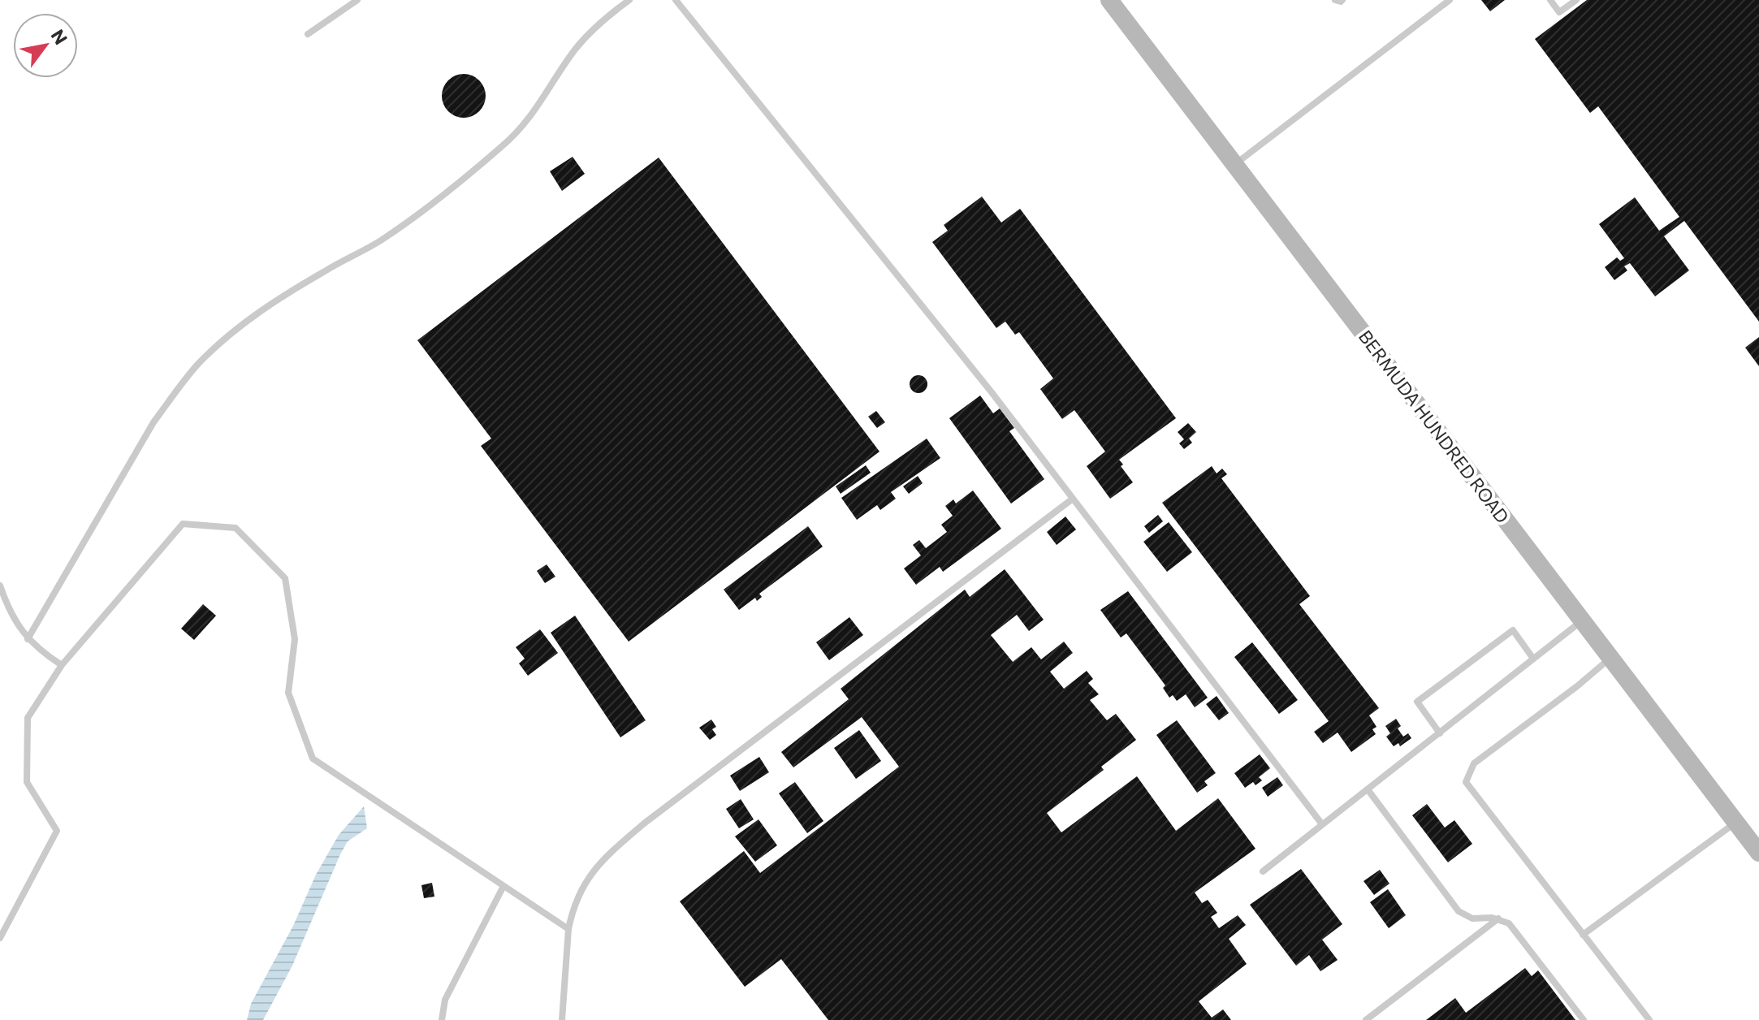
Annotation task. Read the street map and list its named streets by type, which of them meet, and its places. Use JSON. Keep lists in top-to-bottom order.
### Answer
{
  "streets": {
    "street": ["BERMUDA HUNDRED ROAD"]
  },
  "north": "top right"
}
